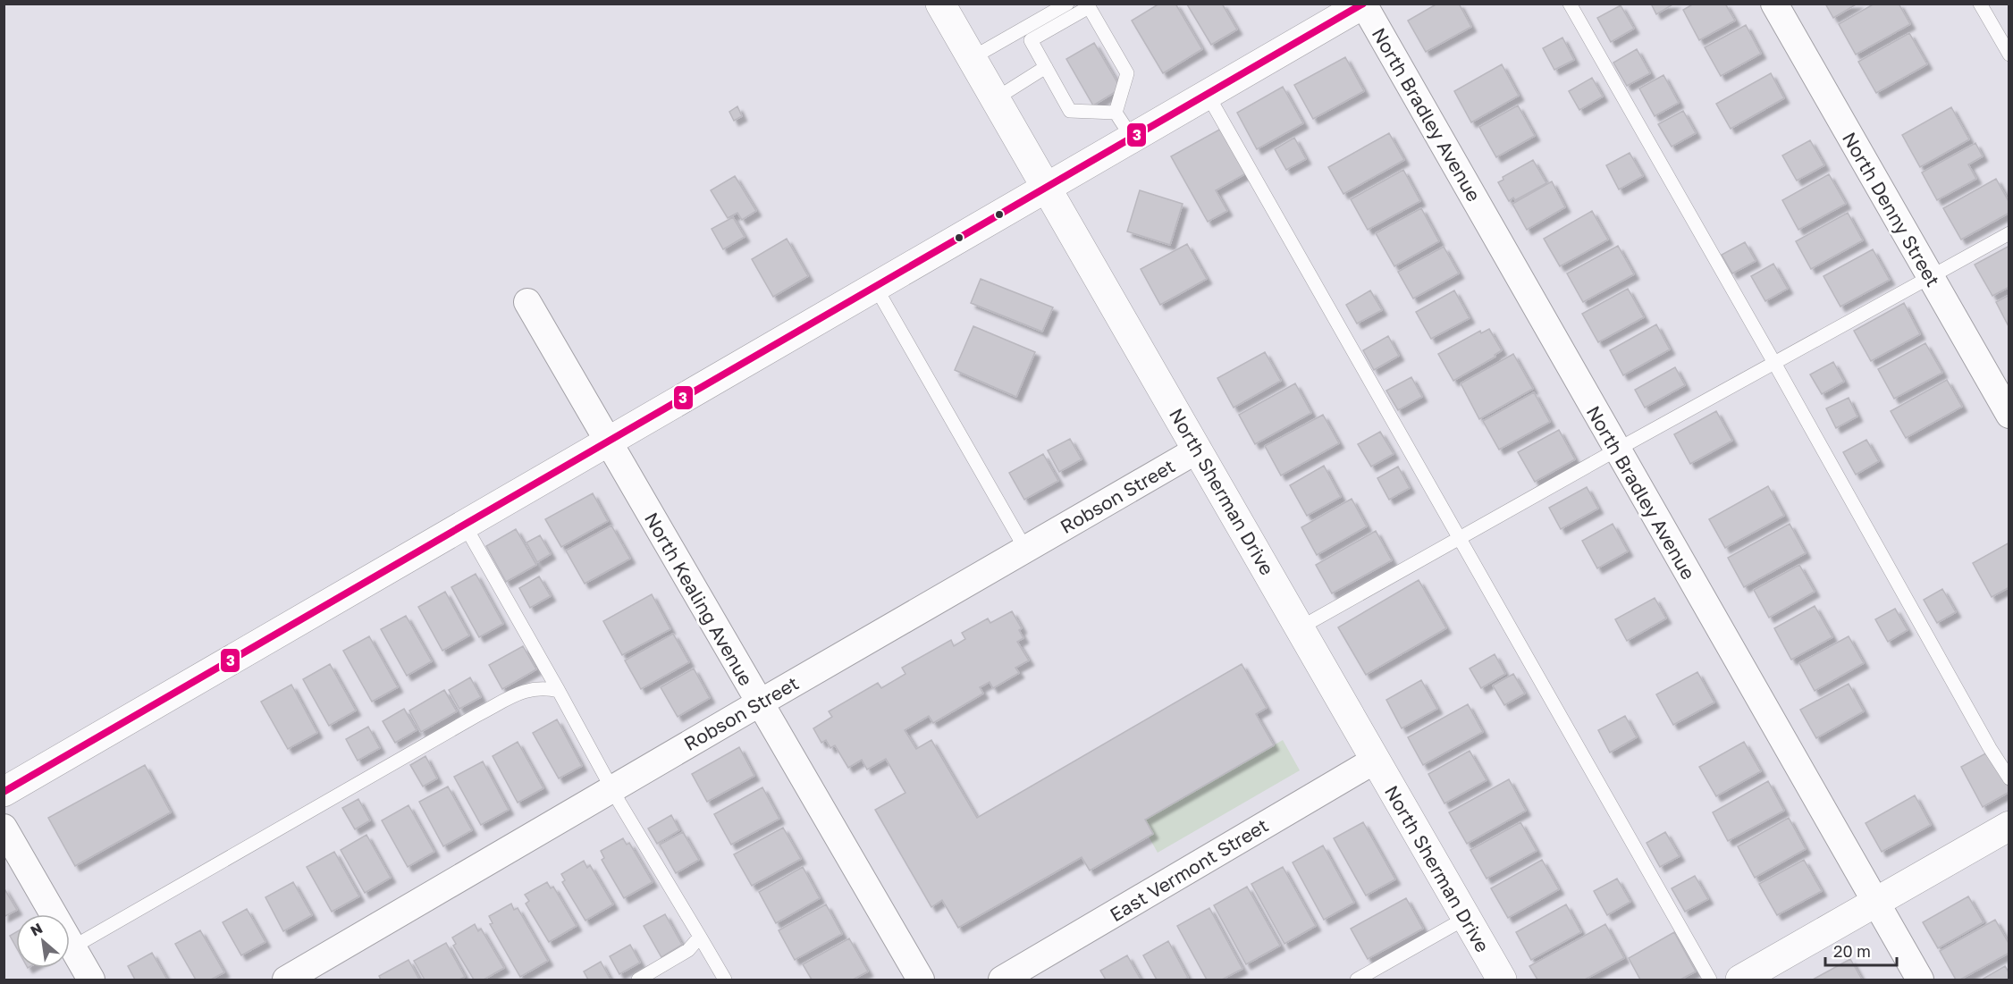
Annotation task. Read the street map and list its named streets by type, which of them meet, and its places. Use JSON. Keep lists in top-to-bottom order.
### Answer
{
  "streets": {
    "main road": ["North Sherman Drive"],
    "street": [
      "North Bradley Avenue",
      "North Denny Street",
      "Robson Street",
      "North Kealing Avenue",
      "East Vermont Street"
    ]
  },
  "crossings": [
    ["North Sherman Drive", "Robson Street"],
    ["North Sherman Drive", "East Vermont Street"],
    ["Robson Street", "North Kealing Avenue"]
  ],
  "lines": ["transit line 3"],
  "scale_bar": "20 m",
  "north": "top left"
}
